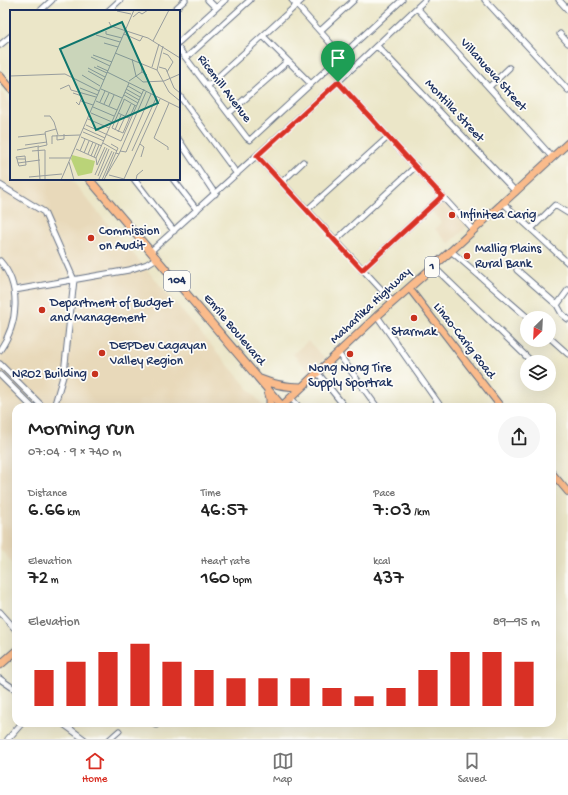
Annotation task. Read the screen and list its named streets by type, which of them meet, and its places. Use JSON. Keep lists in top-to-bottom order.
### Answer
{
  "streets": {
    "highway": [
      "1",
      "104",
      "Maharlika Highway",
      "Enrile Boulevard"
    ],
    "main road": ["Linao-Carig Road"],
    "street": ["Villanueva Street", "Ricemill Avenue", "Montilla Street"]
  },
  "crossings": [
    ["Villanueva Street", "Maharlika Highway"],
    ["Montilla Street", "Maharlika Highway"],
    ["Maharlika Highway", "Linao-Carig Road"]
  ],
  "places": [
    "Infinitea Carig",
    "Commission on Audit",
    "Mallig Plains Rural Bank",
    "Department of Budget and Management",
    "Starmak",
    "DEPDev Cagayan Valley Region",
    "Nong Nong Tire Supply Sportrak",
    "NRO2 Building"
  ],
  "north": "bottom left",
  "page": {
    "heading": ["Morning run", "07:04 · 9 × 740 m"],
    "stats": [
      ["Distance", "6.66 km"],
      ["Time", "46:57"],
      ["Pace", "7:03 /km"],
      ["Elevation", "72 m"],
      ["Heart rate", "160 bpm"],
      ["kcal", "437"]
    ],
    "chart": ["Elevation", "89–95 m"],
    "tabs": ["Home", "Map", "Saved"]
  }
}
